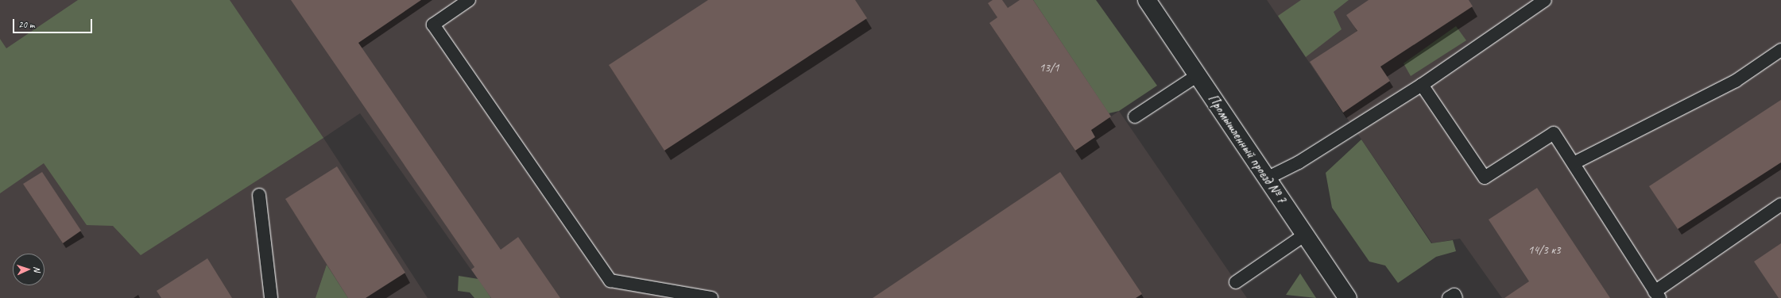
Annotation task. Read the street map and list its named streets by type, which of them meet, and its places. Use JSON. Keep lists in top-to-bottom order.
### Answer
{
  "streets": {
    "street": ["Промышленный проезд № 7"]
  },
  "house_numbers": ["13/1", "14/3 к3"],
  "scale_bar": "20 m",
  "north": "right"
}
